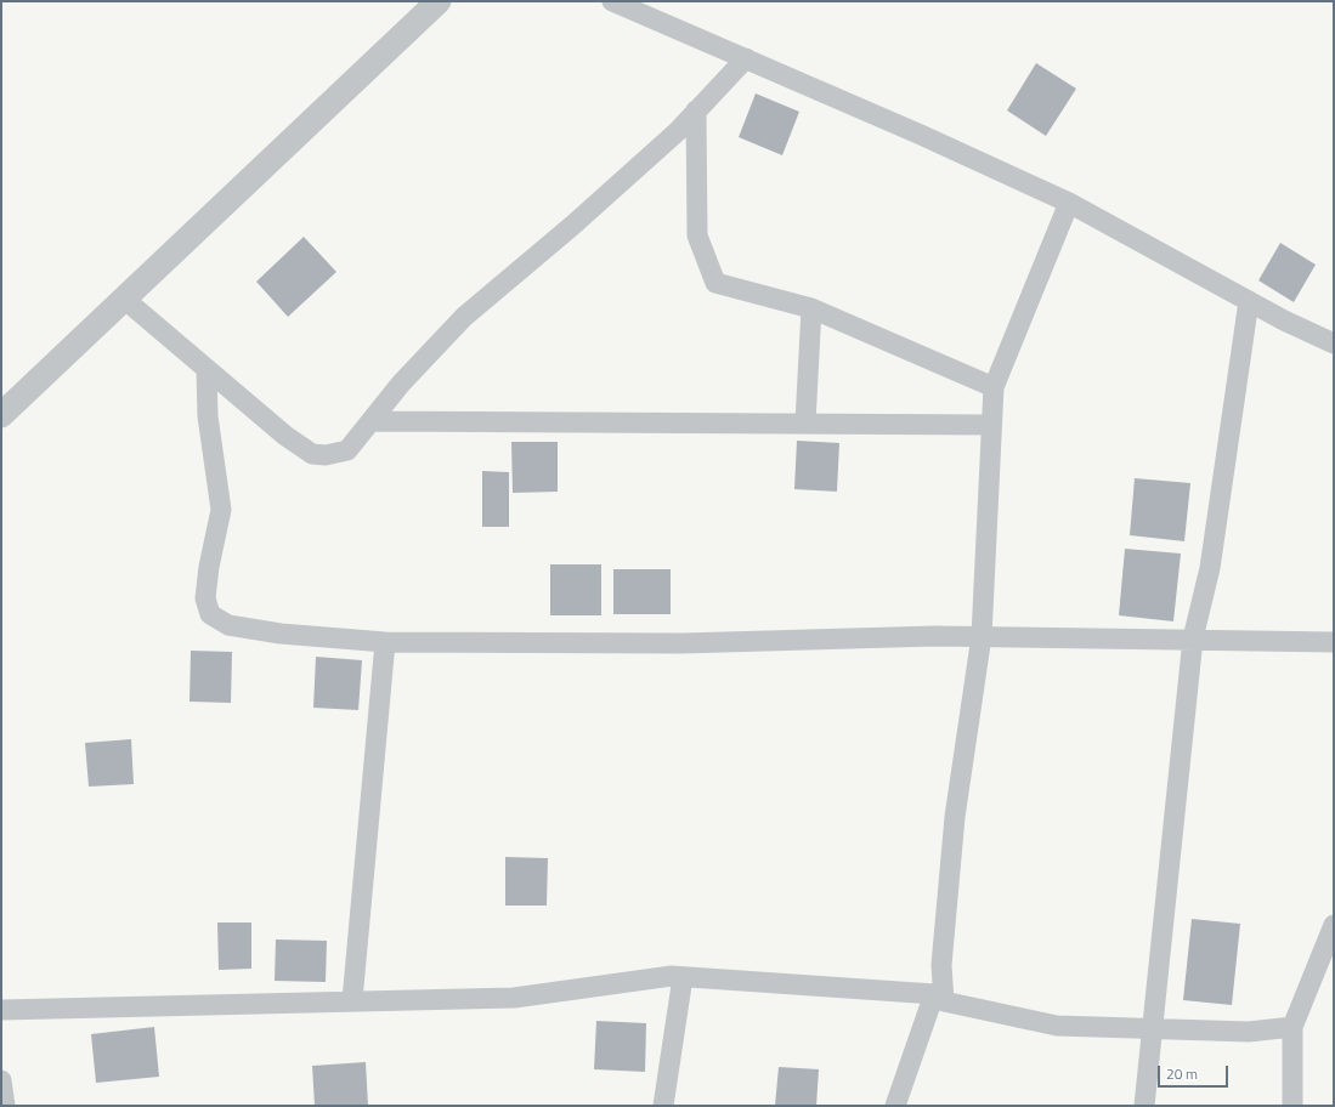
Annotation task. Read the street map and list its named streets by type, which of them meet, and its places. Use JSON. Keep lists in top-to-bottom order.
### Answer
{
  "scale_bar": "20 m"
}
